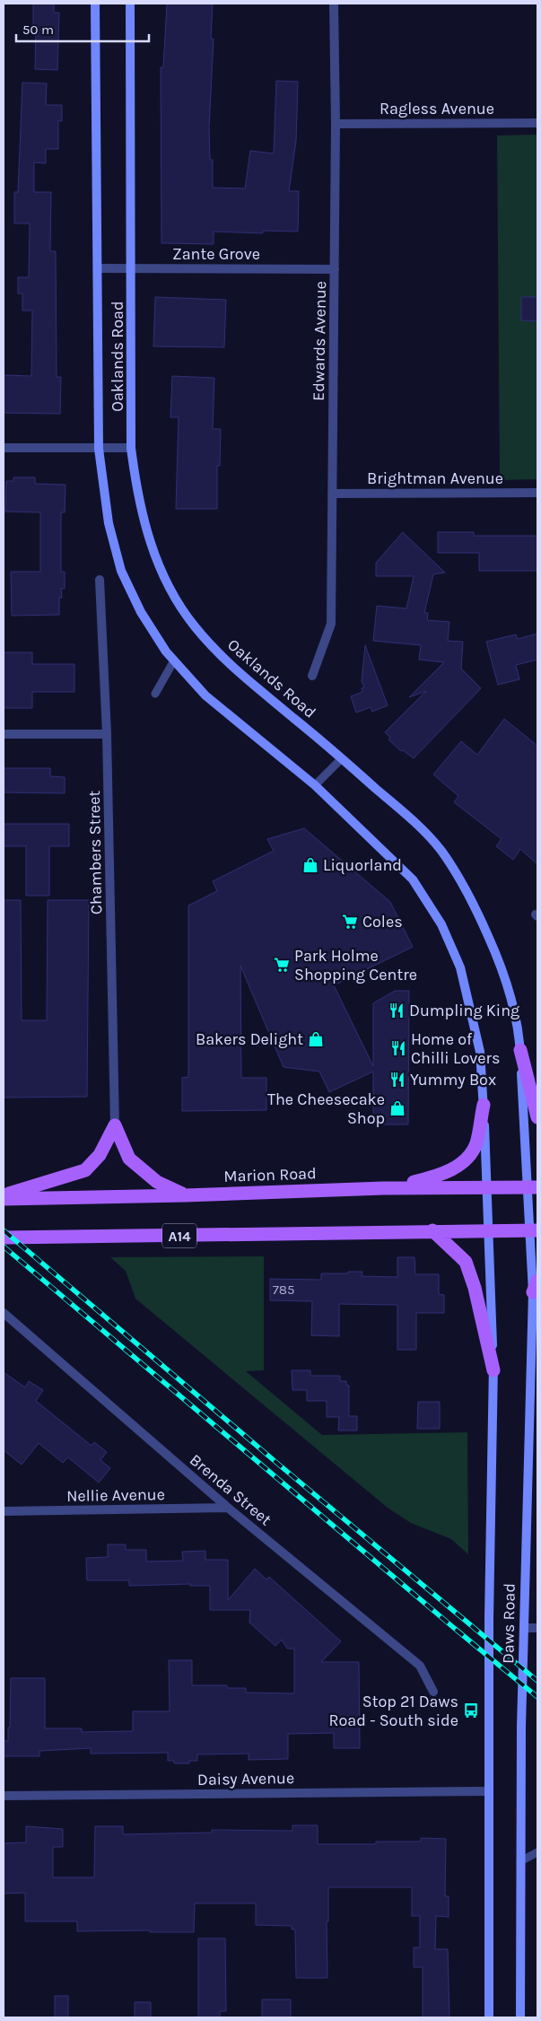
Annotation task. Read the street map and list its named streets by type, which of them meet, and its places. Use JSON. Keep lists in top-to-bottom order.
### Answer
{
  "streets": {
    "main road": [
      "Oaklands Road",
      "Marion Road",
      "A14",
      "Daws Road"
    ],
    "street": [
      "Ragless Avenue",
      "Zante Grove",
      "Edwards Avenue",
      "Brightman Avenue",
      "Chambers Street",
      "Brenda Street",
      "Nellie Avenue",
      "Daisy Avenue"
    ]
  },
  "crossings": [
    ["Ragless Avenue", "Edwards Avenue"],
    ["Zante Grove", "Edwards Avenue"],
    ["Zante Grove", "Oaklands Road"],
    ["Edwards Avenue", "Brightman Avenue"],
    ["Oaklands Road", "Marion Road"],
    ["Oaklands Road", "A14"],
    ["Oaklands Road", "Daws Road"],
    ["A14", "Daws Road"],
    ["Brenda Street", "Nellie Avenue"],
    ["Daws Road", "Daisy Avenue"]
  ],
  "places": {
    "shop": ["Liquorland", "Bakers Delight", "The Cheesecake Shop"],
    "supermarket": ["Coles", "Park Holme Shopping Centre"],
    "restaurant": ["Dumpling King", "Home of Chilli Lovers", "Yummy Box"],
    "bus stop": ["Stop 21 Daws Road - South side"]
  },
  "house_numbers": ["785"],
  "scale_bar": "50 m"
}
